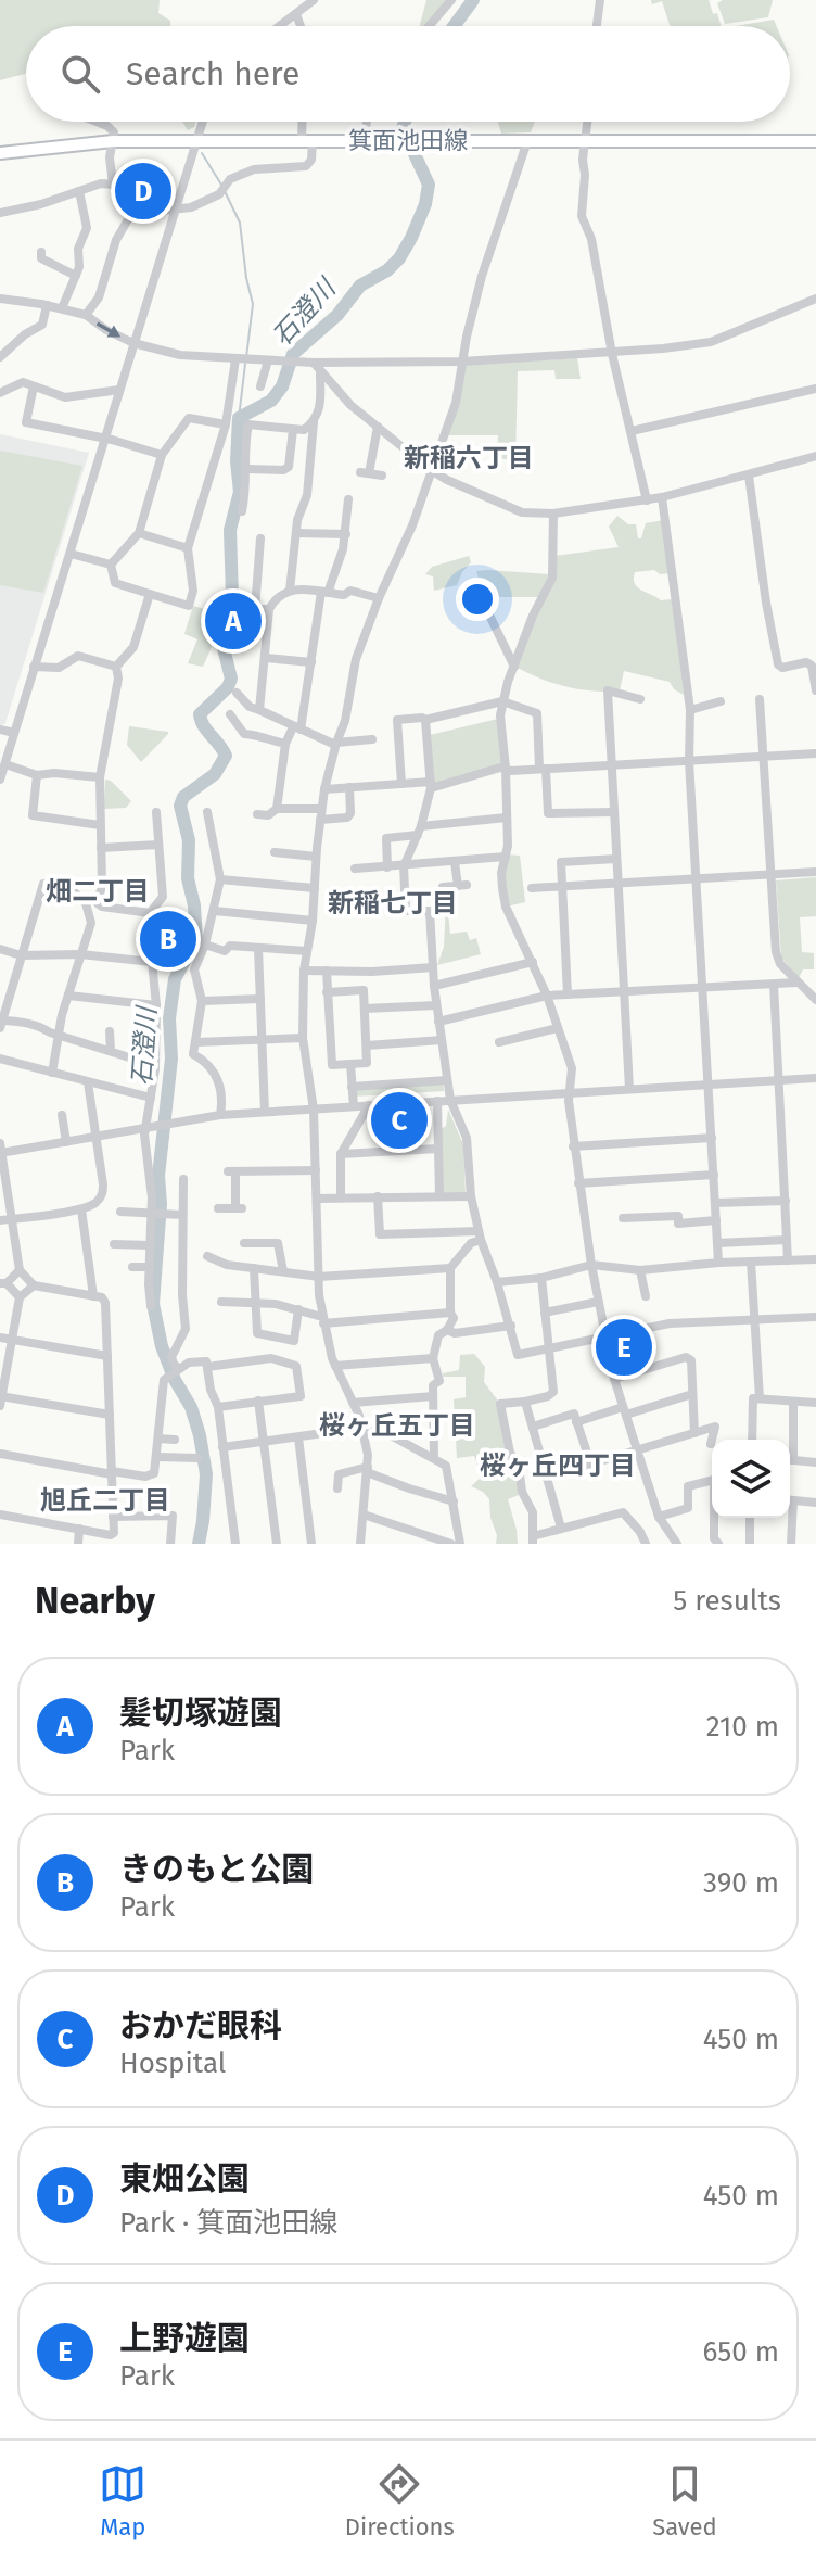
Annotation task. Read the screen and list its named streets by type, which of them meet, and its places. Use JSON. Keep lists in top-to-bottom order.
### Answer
{
  "streets": {
    "main road": ["箕面池田線"]
  },
  "districts": [
    "新稲六丁目",
    "畑二丁目",
    "新稲七丁目",
    "桜ヶ丘五丁目",
    "桜ヶ丘四丁目",
    "旭丘二丁目"
  ],
  "water": ["石澄川"],
  "page": {
    "search": "Search here",
    "pins": [
      "D",
      "A",
      "B",
      "C",
      "E"
    ],
    "heading": ["Nearby", "5 results"],
    "list": [
      {
        "mark": "A",
        "name": "髪切塚遊園",
        "note": "Park",
        "value": "210 m"
      },
      {
        "mark": "B",
        "name": "きのもと公園",
        "note": "Park",
        "value": "390 m"
      },
      {
        "mark": "C",
        "name": "おかだ眼科",
        "note": "Hospital",
        "value": "450 m"
      },
      {
        "mark": "D",
        "name": "東畑公園",
        "note": "Park · 箕面池田線",
        "value": "450 m"
      },
      {
        "mark": "E",
        "name": "上野遊園",
        "note": "Park",
        "value": "650 m"
      }
    ],
    "nav": ["Map", "Directions", "Saved"]
  }
}
